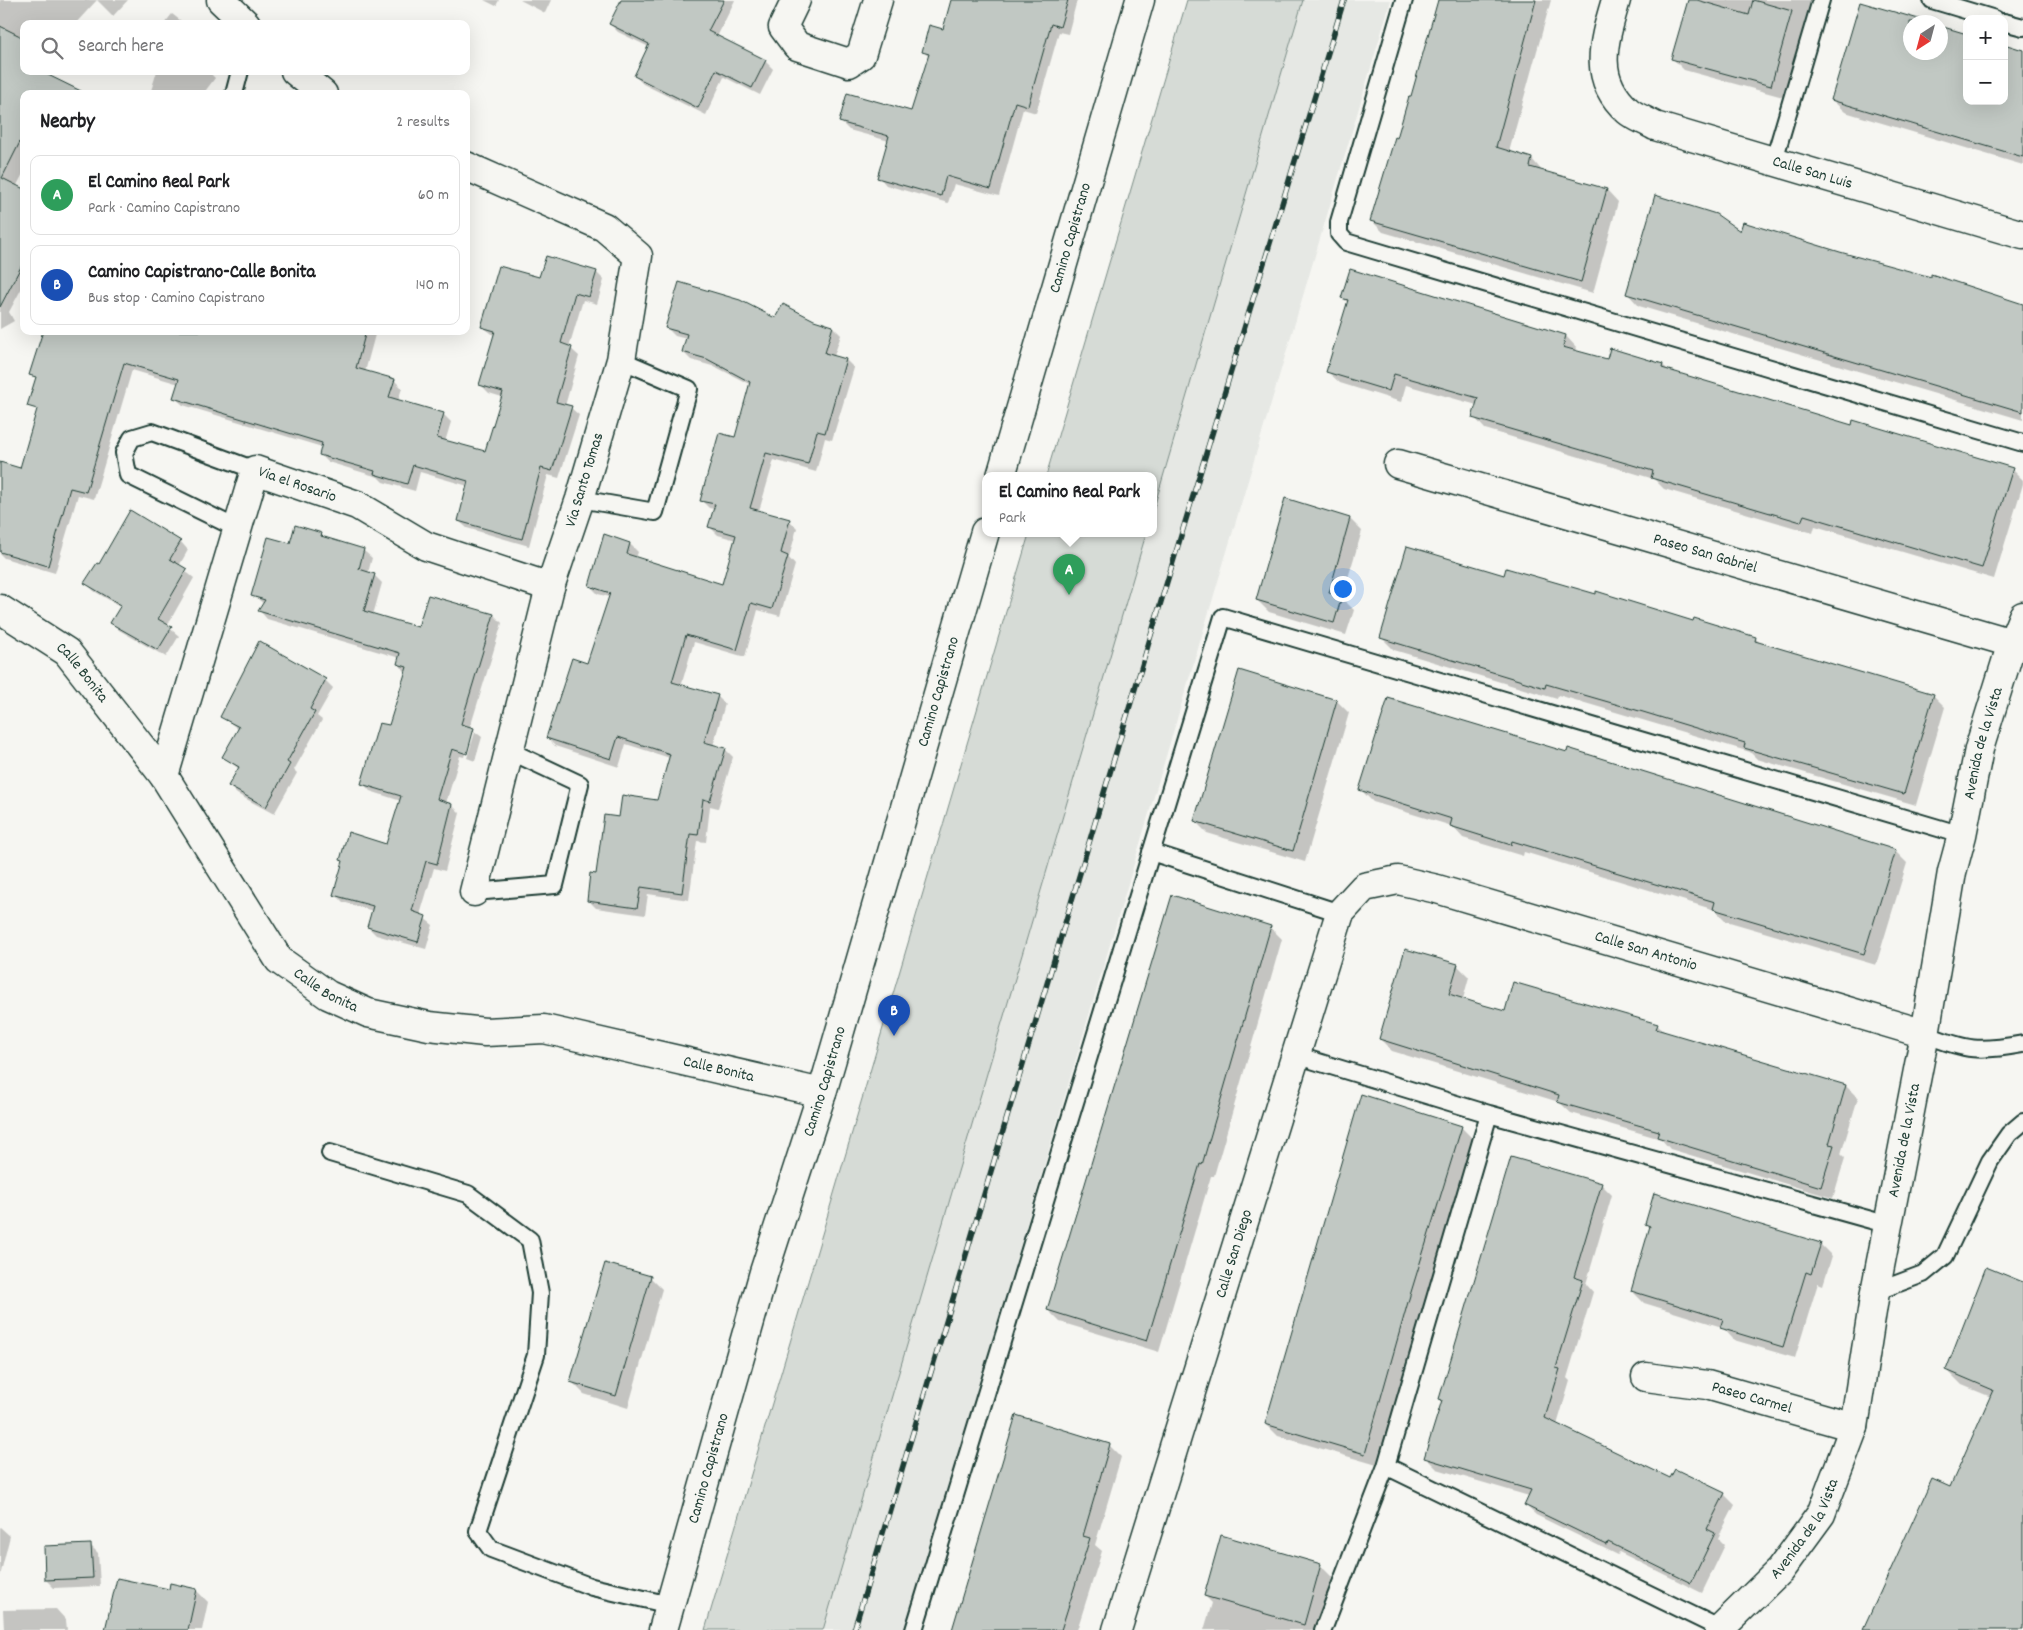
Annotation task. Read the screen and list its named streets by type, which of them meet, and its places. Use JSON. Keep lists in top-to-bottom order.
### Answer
{
  "streets": {
    "street": [
      "Calle San Luis",
      "Camino Capistrano",
      "Via Santo Tomas",
      "Via el Rosario",
      "Paseo San Gabriel",
      "Calle Bonita",
      "Avenida de la Vista",
      "Calle San Antonio",
      "Calle San Diego",
      "Paseo Carmel"
    ]
  },
  "crossings": [
    ["Camino Capistrano", "Calle Bonita"],
    ["Via Santo Tomas", "Via el Rosario"],
    ["Via el Rosario", "Calle Bonita"],
    ["Paseo San Gabriel", "Avenida de la Vista"],
    ["Avenida de la Vista", "Calle San Antonio"],
    ["Avenida de la Vista", "Paseo Carmel"],
    ["Calle San Antonio", "Calle San Diego"]
  ],
  "north": "bottom left",
  "page": {
    "map_buttons": ["+", "−"],
    "search": "Search here",
    "heading": ["Nearby", "2 results"],
    "list": [
      {
        "mark": "A",
        "name": "El Camino Real Park",
        "note": "Park · Camino Capistrano",
        "value": "60 m"
      },
      {
        "mark": "B",
        "name": "Camino Capistrano-Calle Bonita",
        "note": "Bus stop · Camino Capistrano",
        "value": "140 m"
      }
    ],
    "popup": ["El Camino Real Park", "Park"],
    "pins": ["A", "B"]
  }
}
